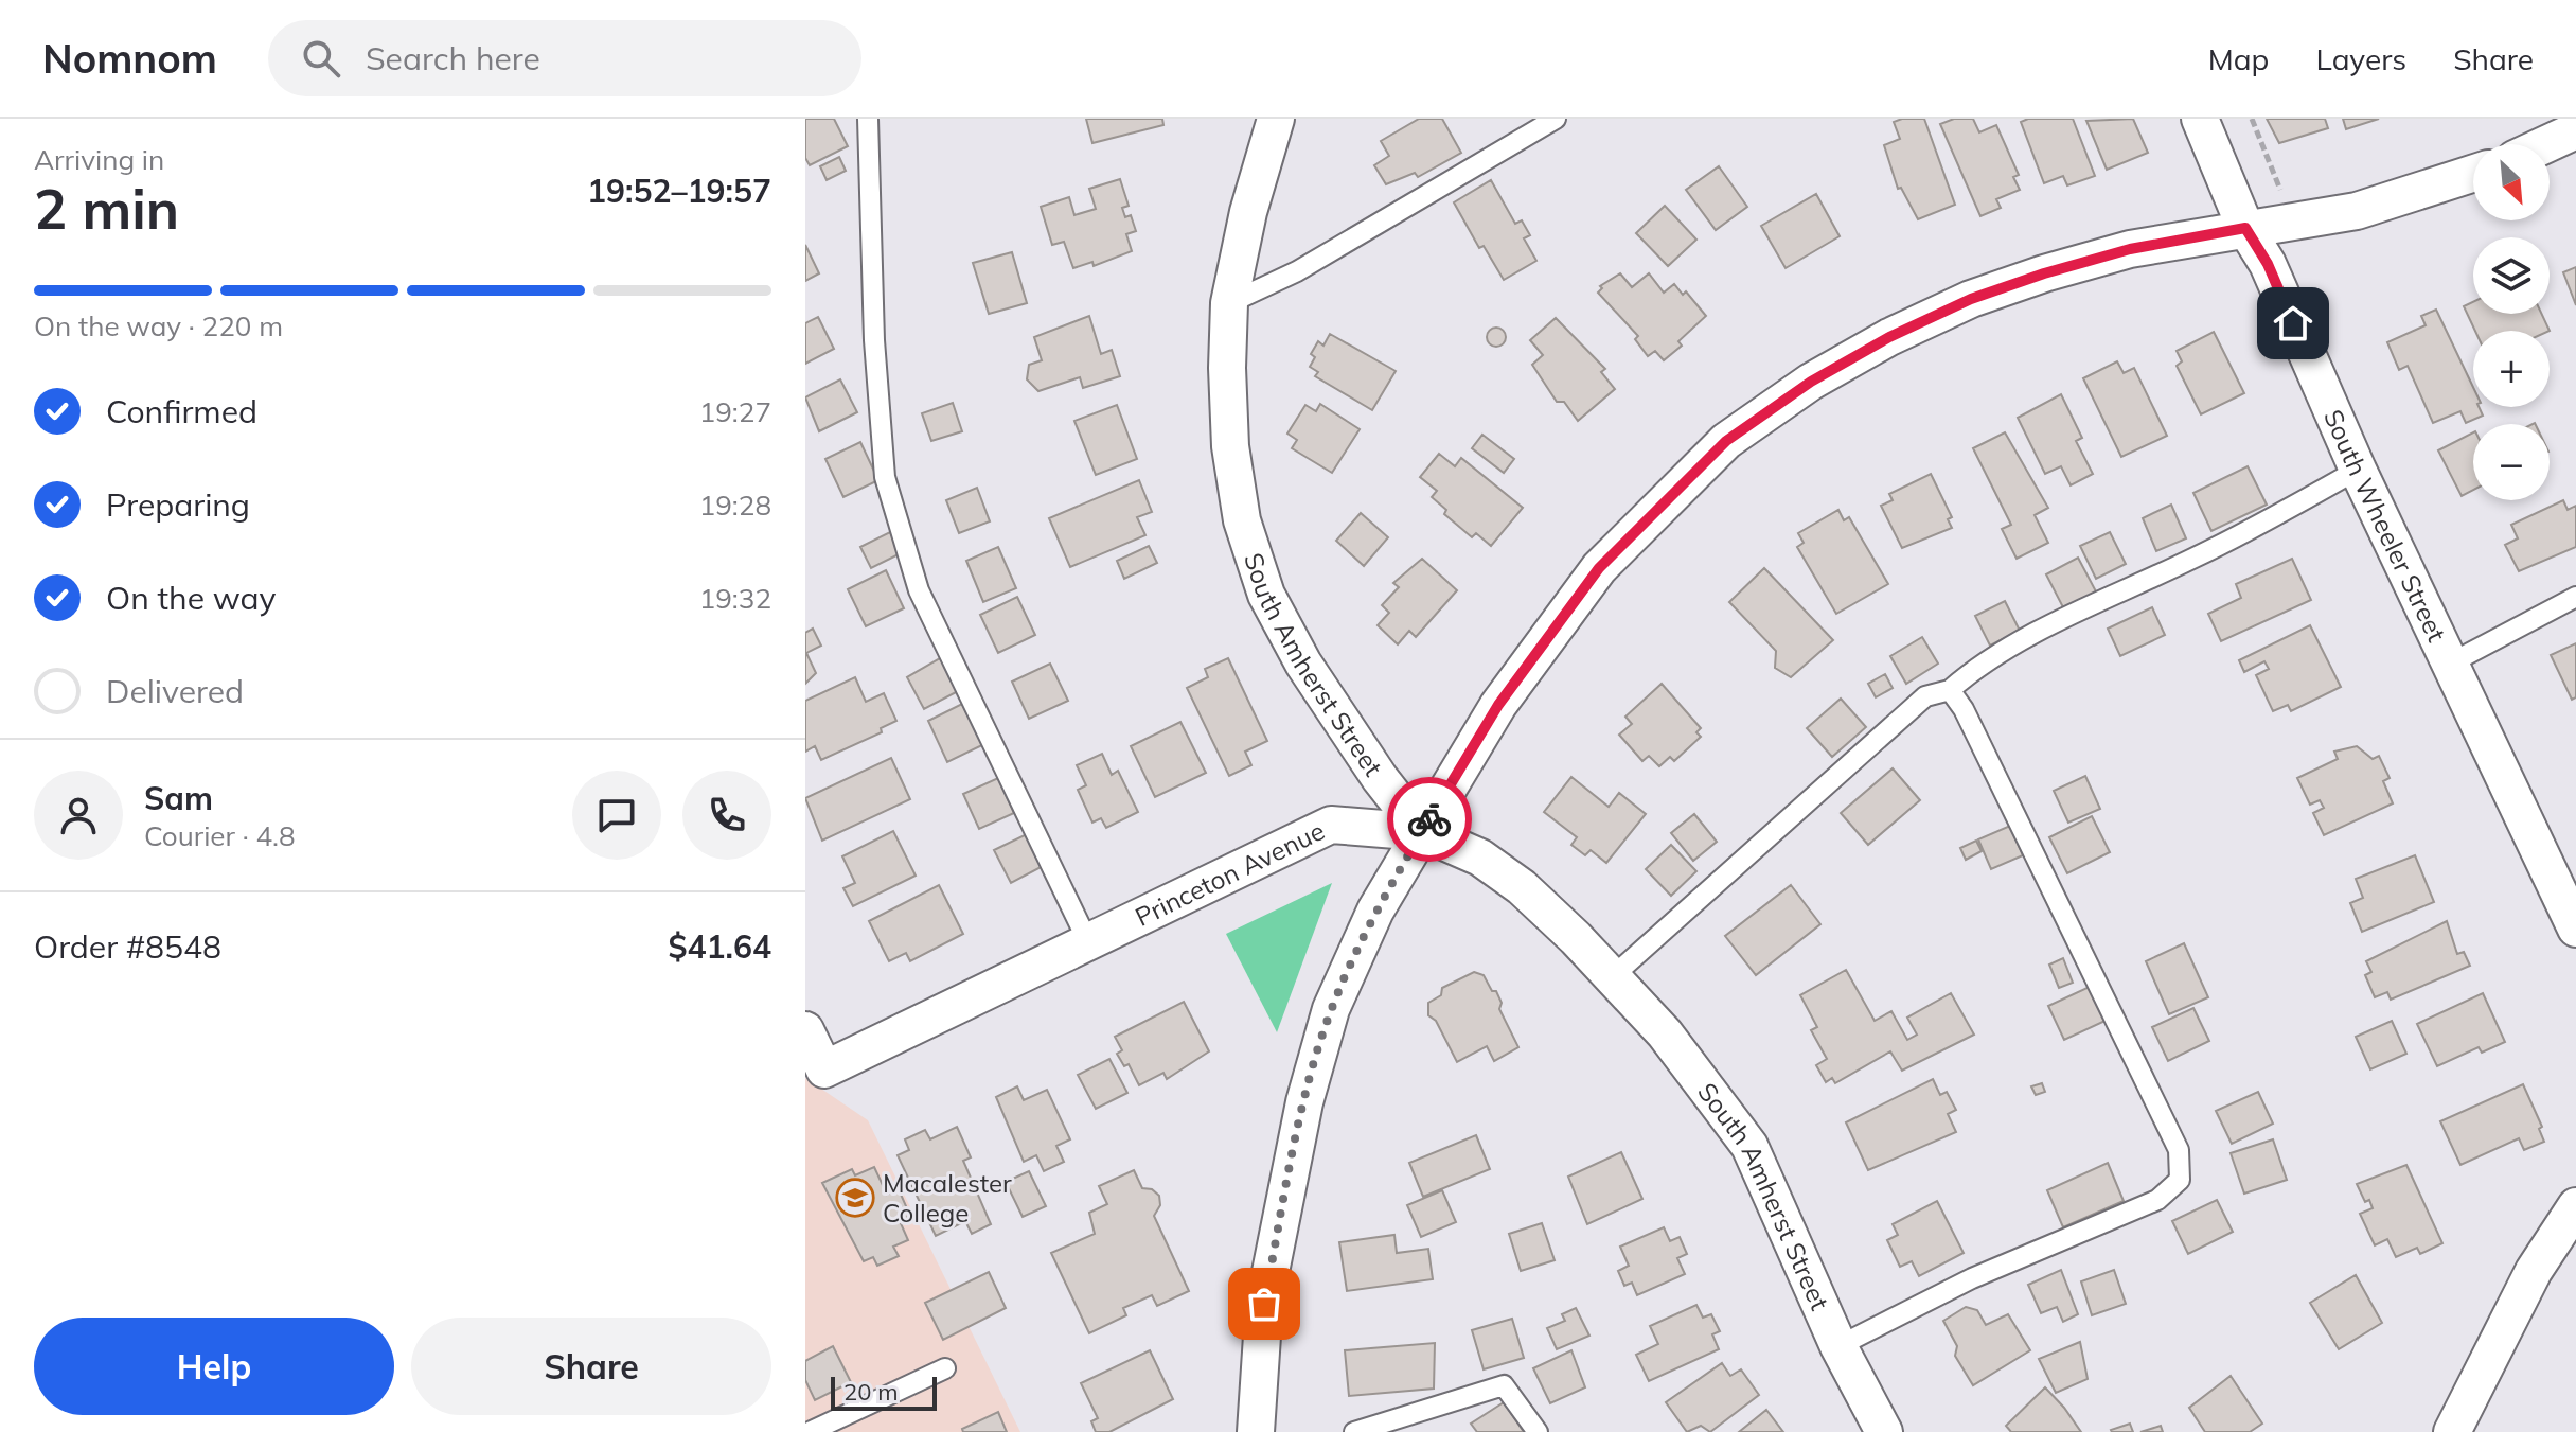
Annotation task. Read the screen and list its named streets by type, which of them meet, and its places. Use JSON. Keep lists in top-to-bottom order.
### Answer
{
  "streets": {
    "street": ["South Wheeler Street", "South Amherst Street", "Princeton Avenue"]
  },
  "crossings": [
    ["South Amherst Street", "Princeton Avenue"]
  ],
  "places": {
    "school or university": ["Macalester College"]
  },
  "scale_bar": "20 m",
  "north": "bottom right",
  "page": {
    "header": "Nomnom",
    "search": "Search here",
    "nav": ["Map", "Layers", "Share"],
    "heading": ["2 min", "Arriving in", "19:52–19:57"],
    "panel": [
      "Sam",
      "Courier · 4.8",
      "Order #8548",
      "$41.64"
    ],
    "map_buttons": ["+", "−"],
    "bar": "On the way · 220 m",
    "list": [
      ["Confirmed", "19:27"],
      ["Preparing", "19:28"],
      ["On the way", "19:32"],
      "Delivered"
    ],
    "buttons": ["Help", "Share"],
    "scale": "20 m"
  }
}
